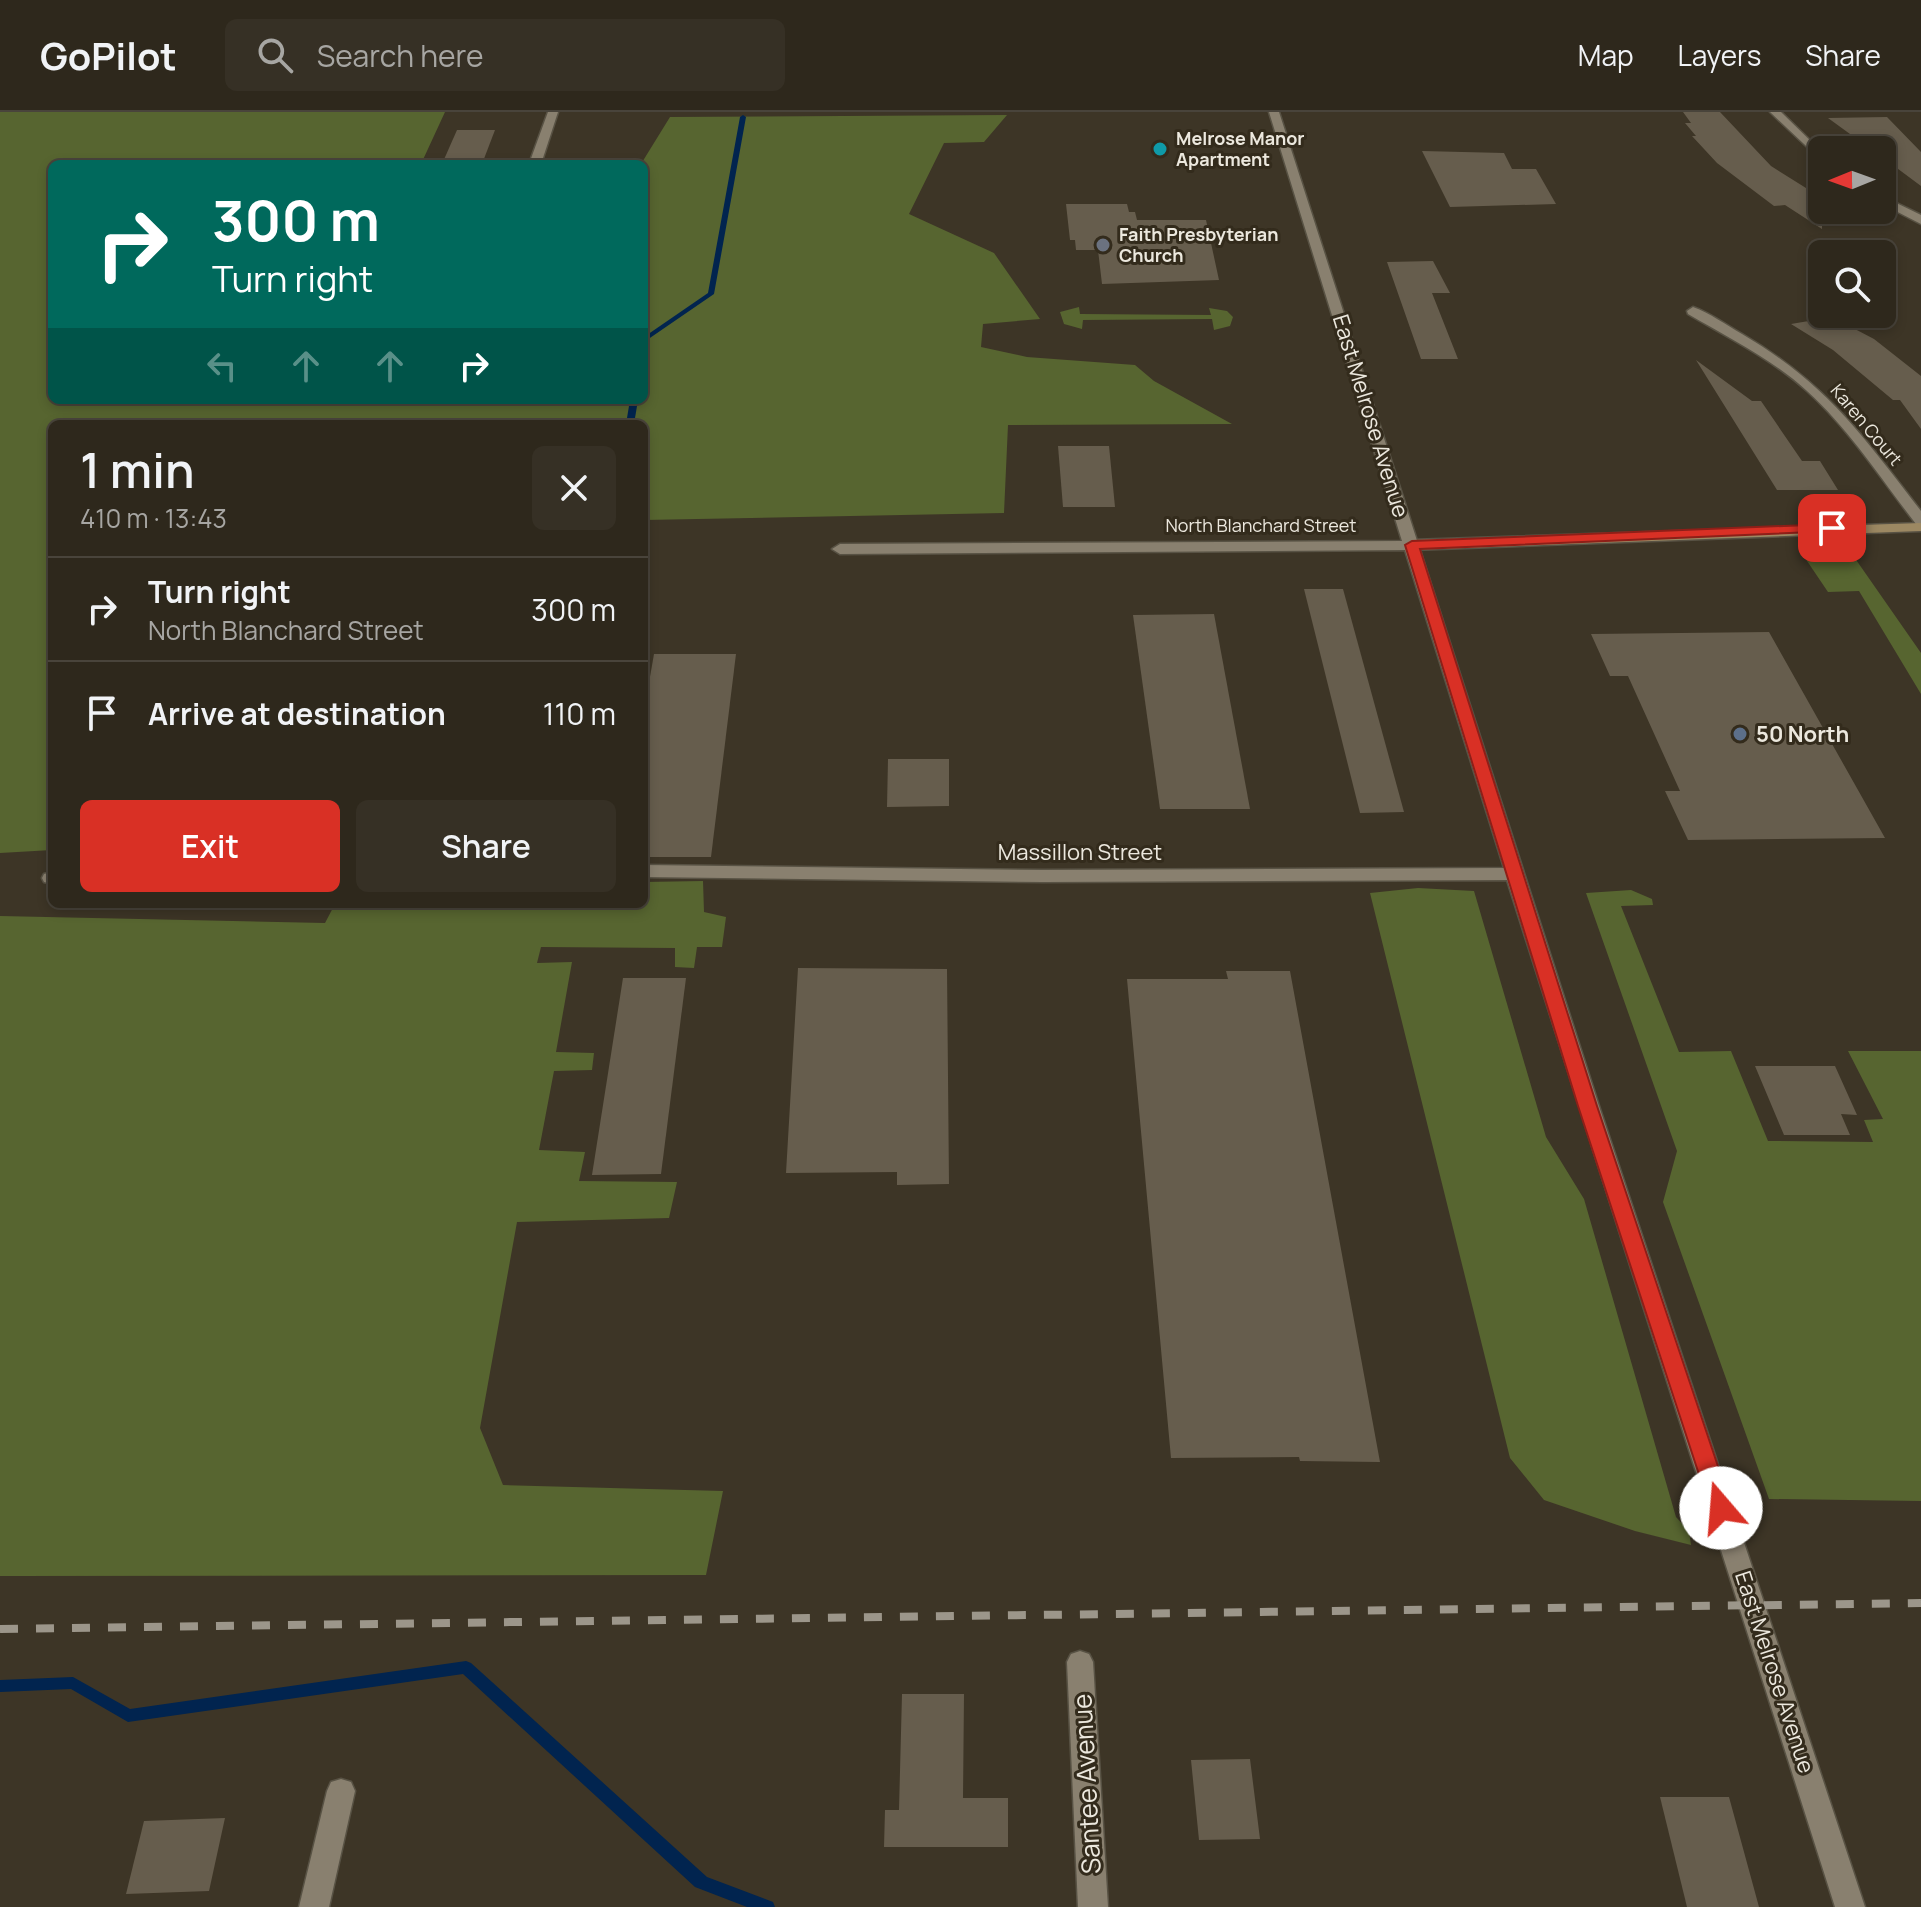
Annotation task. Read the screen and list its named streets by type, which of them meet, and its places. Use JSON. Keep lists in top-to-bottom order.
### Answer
{
  "streets": {
    "street": [
      "East Melrose Avenue",
      "Karen Court",
      "North Blanchard Street",
      "Massillon Street",
      "Santee Avenue"
    ]
  },
  "crossings": [
    ["East Melrose Avenue", "North Blanchard Street"],
    ["East Melrose Avenue", "Massillon Street"],
    ["Karen Court", "North Blanchard Street"]
  ],
  "places": ["Melrose Manor Apartment", "Faith Presbyterian Church", "50 North"],
  "north": "left",
  "page": {
    "header": "GoPilot",
    "search": "Search here",
    "nav": ["Map", "Layers", "Share"],
    "turn": ["300 m", "Turn right"],
    "heading": ["1 min", "410 m · 13:43"],
    "list": [
      {
        "name": "Turn right",
        "note": "North Blanchard Street",
        "value": "300 m"
      },
      {
        "name": "Arrive at destination",
        "value": "110 m"
      }
    ],
    "buttons": ["Exit", "Share"]
  }
}
